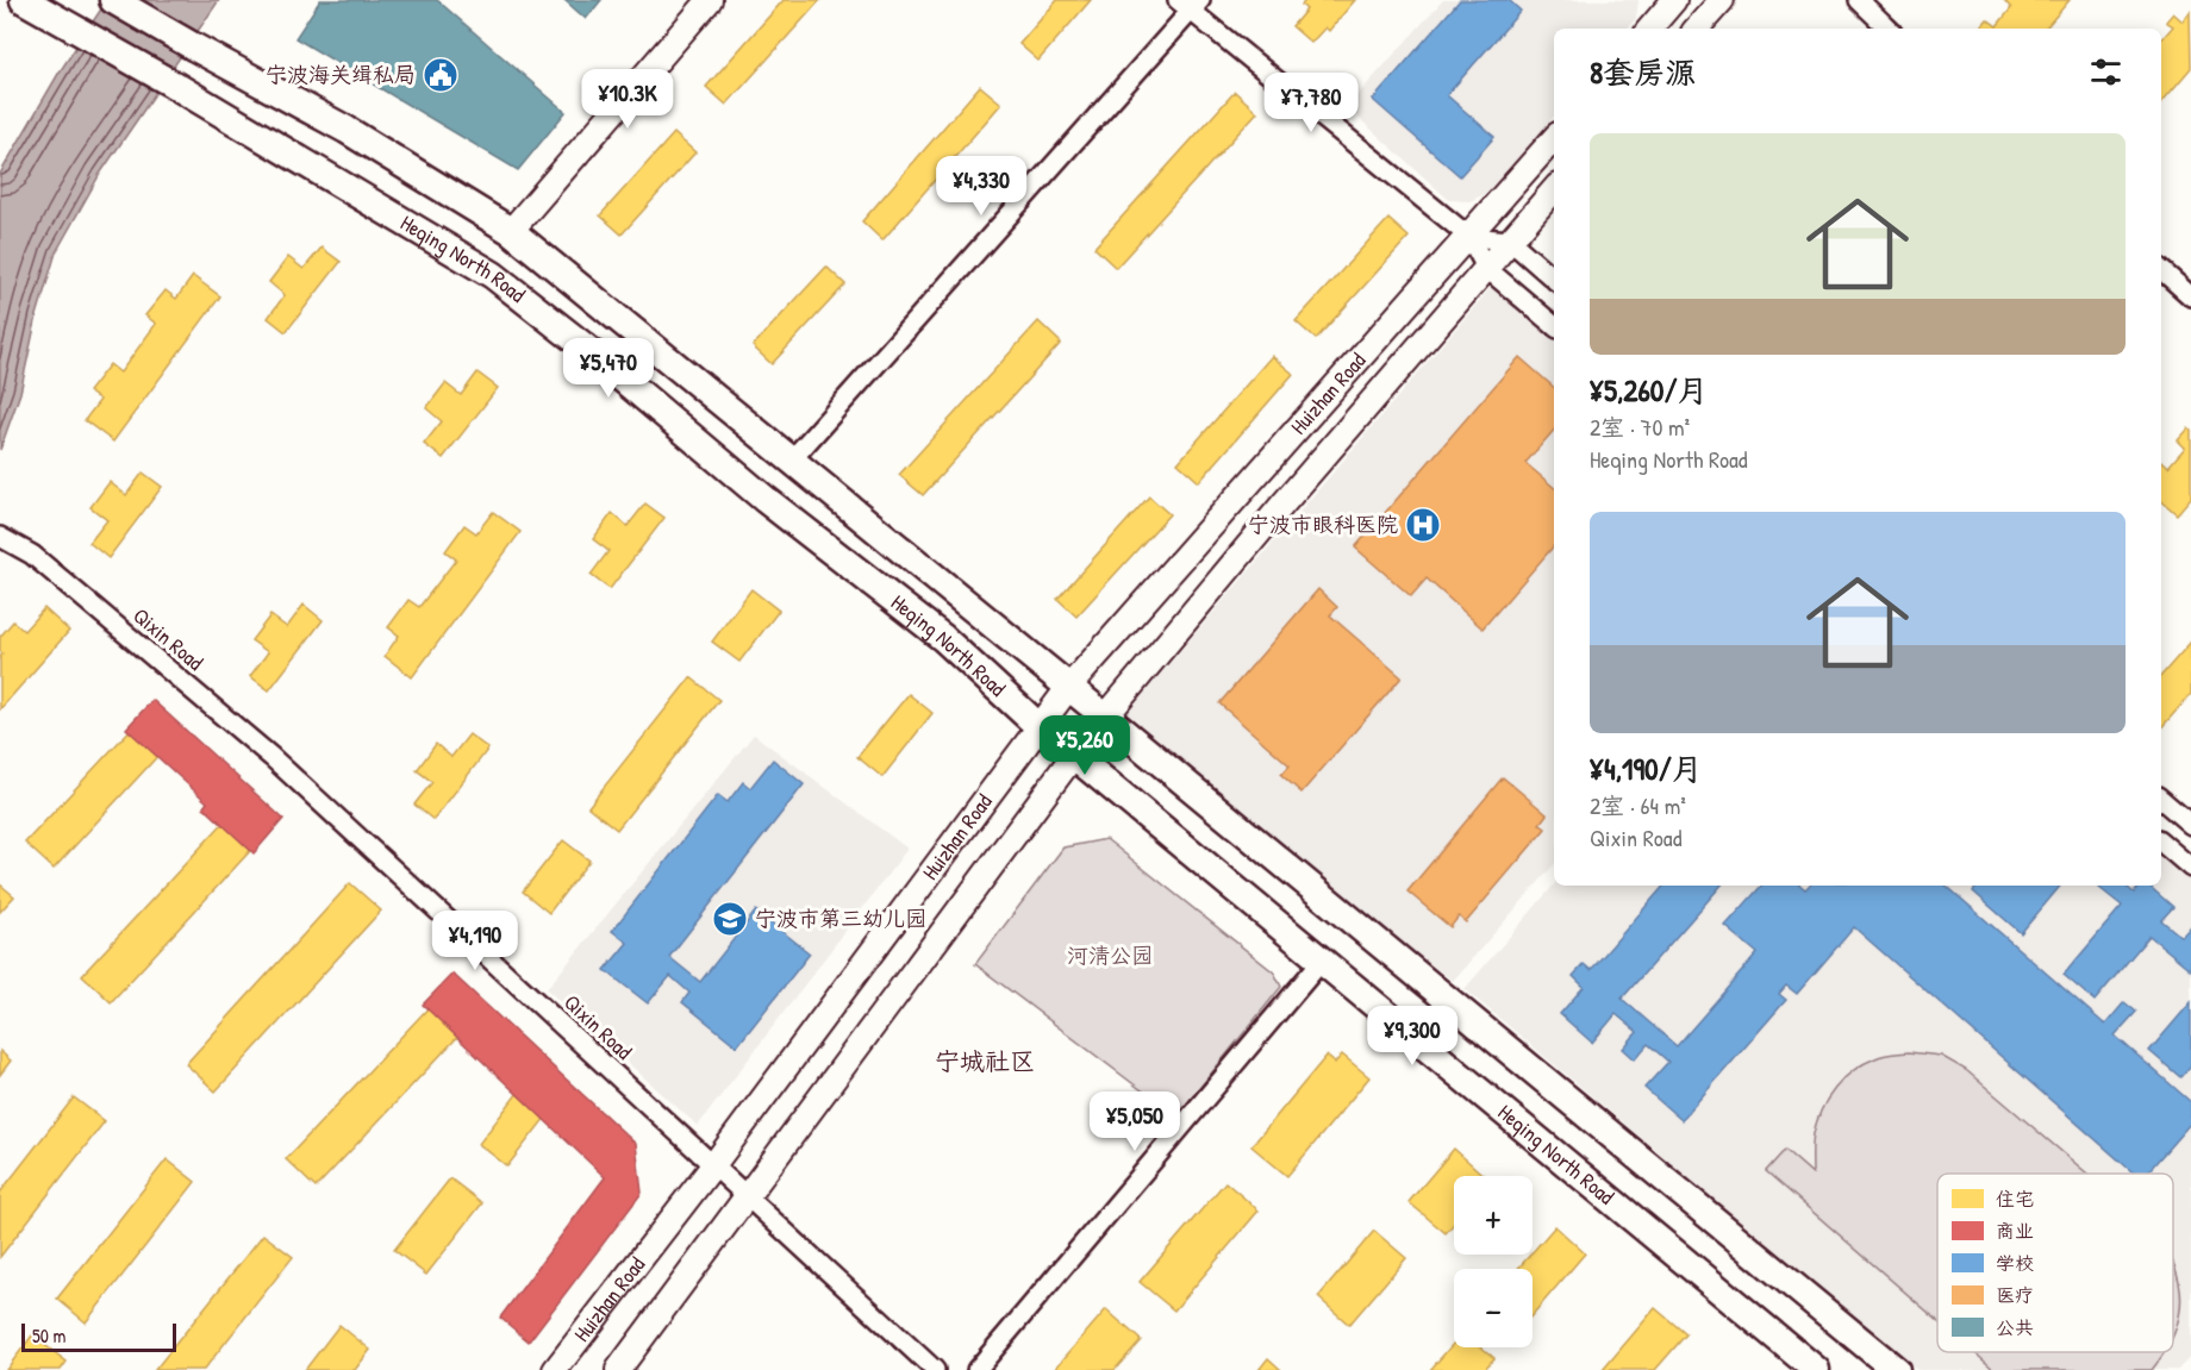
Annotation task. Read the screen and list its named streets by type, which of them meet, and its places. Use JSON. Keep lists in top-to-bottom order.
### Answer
{
  "streets": {
    "main road": ["Heqing North Road"],
    "street": ["Huizhan Road", "Qixin Road"]
  },
  "crossings": [
    ["Heqing North Road", "Huizhan Road"],
    ["Huizhan Road", "Qixin Road"]
  ],
  "districts": ["宁城社区"],
  "parks": ["河清公园"],
  "places": {
    "public building": ["宁波海关缉私局"],
    "hospital": ["宁波市眼科医院"],
    "school or university": ["宁波市第三幼儿园"]
  },
  "legend": [
    "住宅",
    "商业",
    "学校",
    "医疗",
    "公共"
  ],
  "scale_bar": "50 m",
  "page": {
    "heading": "8套房源",
    "price": [
      "¥10.3K",
      "¥7,780",
      "¥4,330",
      "¥5,470",
      "¥5,260",
      "¥4,190",
      "¥9,300",
      "¥5,050"
    ],
    "list": [
      {
        "name": "¥5,260/月",
        "note": "2室 · 70 m² · Heqing North Road"
      },
      {
        "name": "¥4,190/月",
        "note": "2室 · 64 m² · Qixin Road"
      }
    ],
    "map_buttons": ["+", "−"],
    "scale": "50 m"
  }
}
